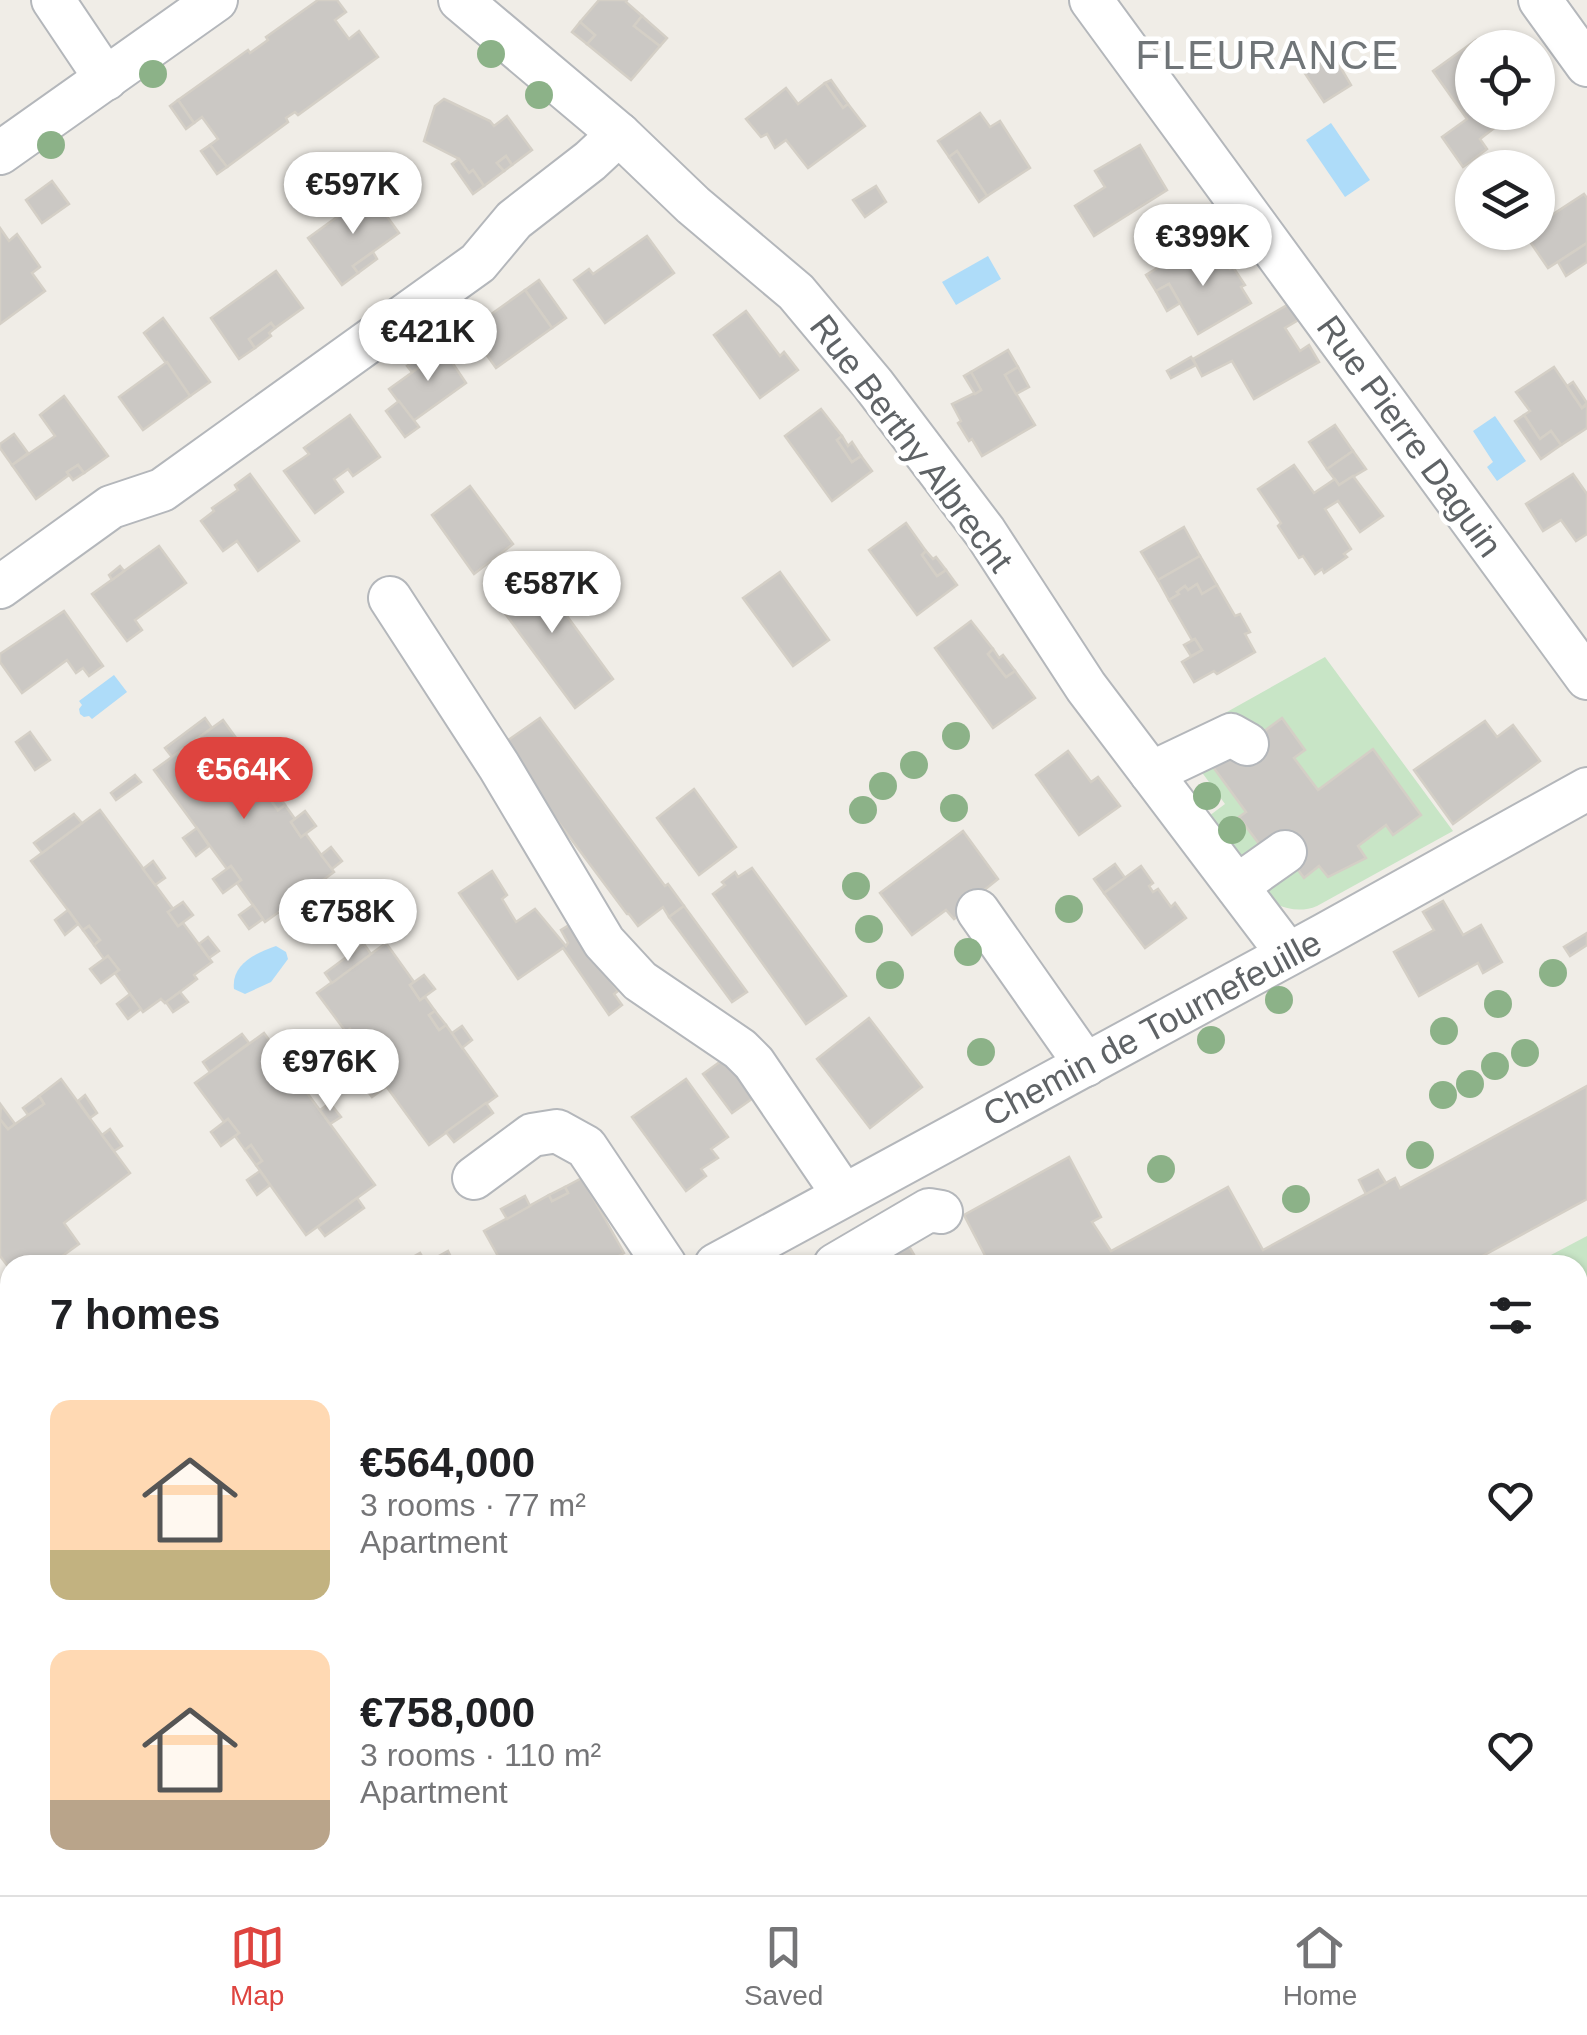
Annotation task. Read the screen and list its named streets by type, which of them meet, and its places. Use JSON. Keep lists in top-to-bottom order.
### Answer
{
  "streets": {
    "street": ["Rue Pierre Daguin", "Rue Berthy Albrecht", "Chemin de Tournefeuille"]
  },
  "crossings": [
    ["Rue Berthy Albrecht", "Chemin de Tournefeuille"]
  ],
  "districts": ["FLEURANCE"],
  "page": {
    "price": [
      "€597K",
      "€399K",
      "€421K",
      "€587K",
      "€564K",
      "€758K",
      "€976K"
    ],
    "heading": "7 homes",
    "list": [
      {
        "name": "€564,000",
        "note": "3 rooms · 77 m² · Apartment"
      },
      {
        "name": "€758,000",
        "note": "3 rooms · 110 m² · Apartment"
      }
    ],
    "tabs": ["Map", "Saved", "Home"]
  }
}
